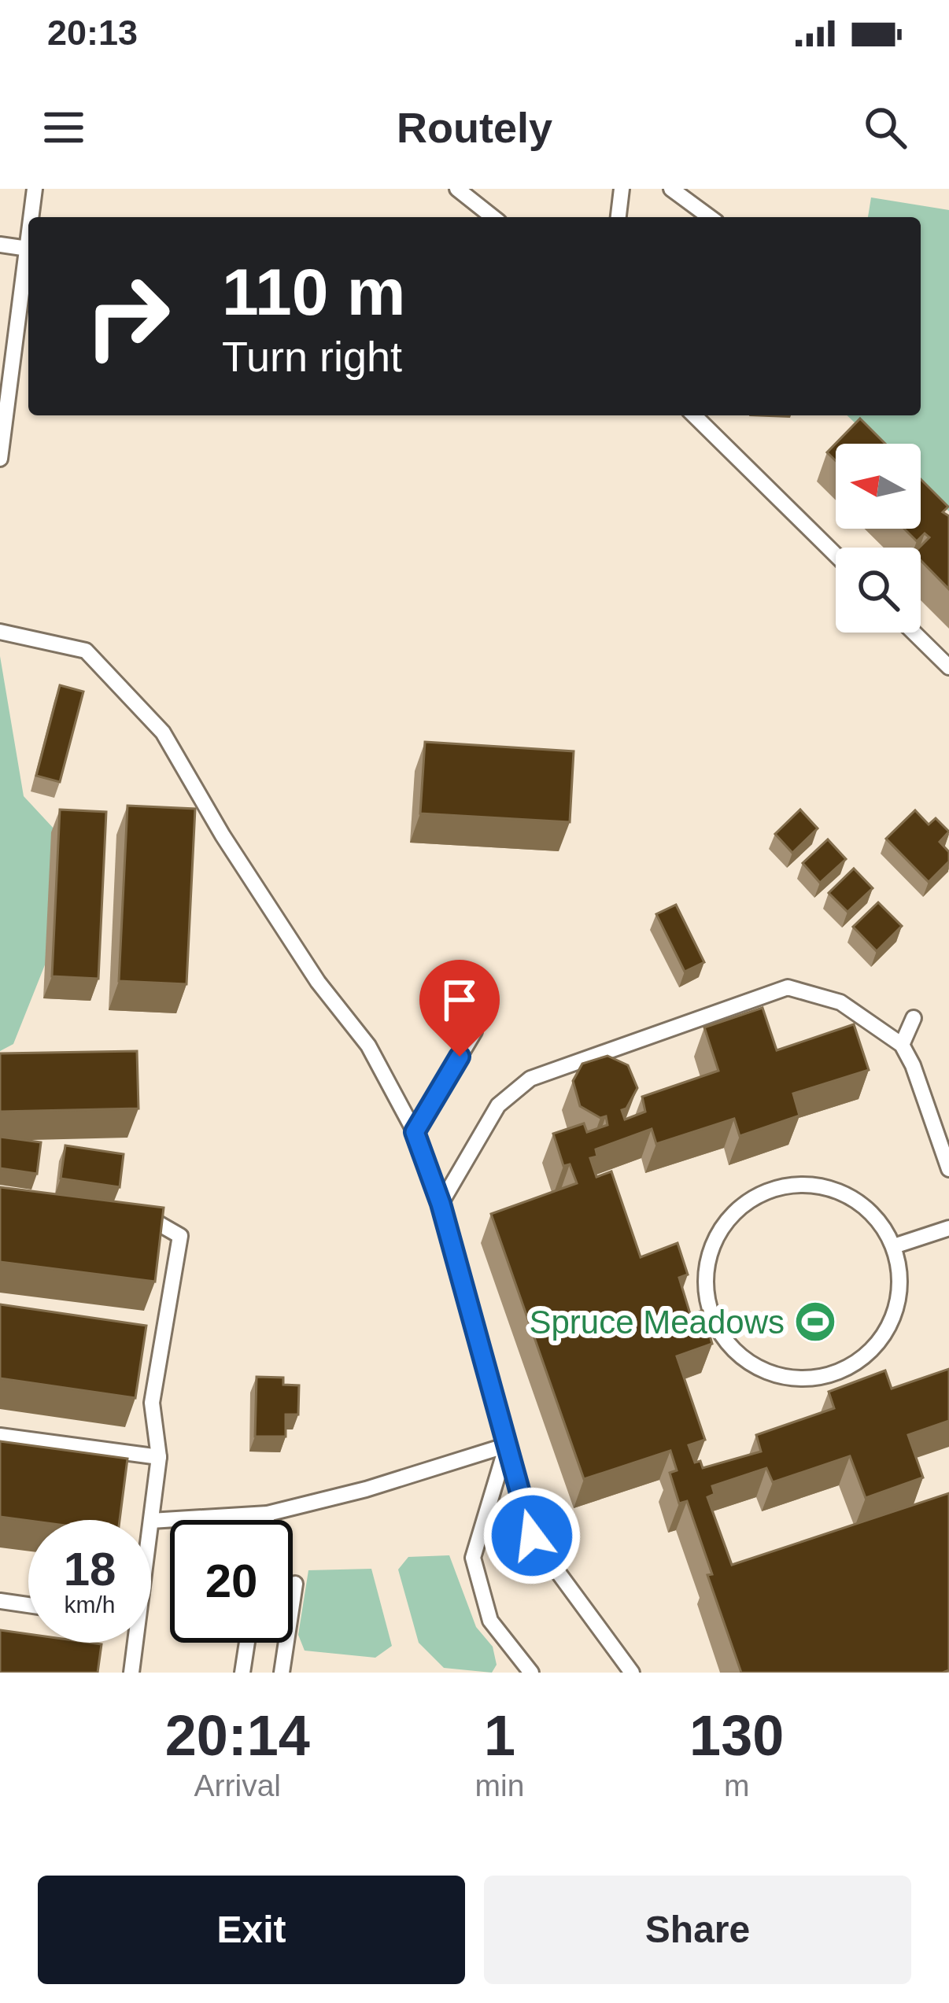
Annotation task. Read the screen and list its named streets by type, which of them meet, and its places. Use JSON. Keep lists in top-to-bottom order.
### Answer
{
  "places": {
    "sports": ["Spruce Meadows"]
  },
  "north": "left",
  "page": {
    "status": "20:13",
    "header": "Routely",
    "turn": ["110 m", "Turn right"],
    "speed": "18 km/h",
    "limit": "20",
    "eta": [
      "20:14",
      "Arrival",
      "1",
      "min",
      "130",
      "m"
    ],
    "buttons": ["Exit", "Share"]
  }
}
